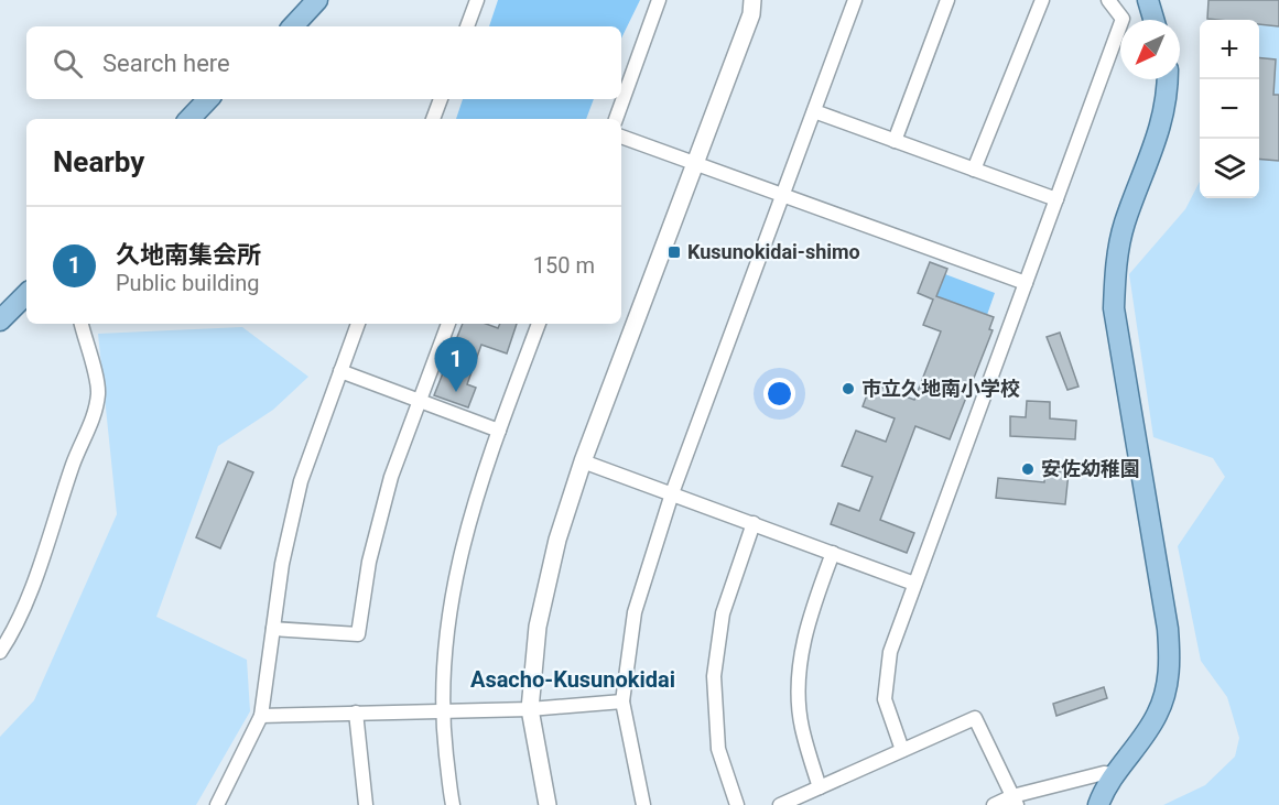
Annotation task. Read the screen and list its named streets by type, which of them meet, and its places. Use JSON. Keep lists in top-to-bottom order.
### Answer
{
  "districts": ["Asacho-Kusunokidai"],
  "places": {
    "transit": ["Kusunokidai-shimo"],
    "other": ["市立久地南小学校", "安佐幼稚園"]
  },
  "north": "bottom left",
  "page": {
    "map_buttons": ["+", "−"],
    "search": "Search here",
    "heading": "Nearby",
    "list": [
      {
        "mark": "1",
        "name": "久地南集会所",
        "note": "Public building",
        "value": "150 m"
      }
    ],
    "pins": "1"
  }
}
